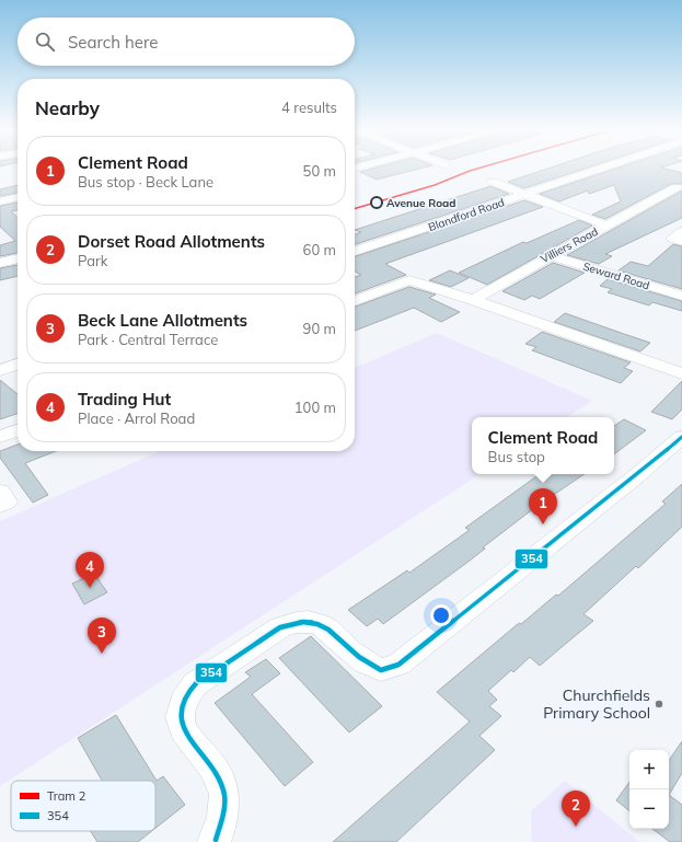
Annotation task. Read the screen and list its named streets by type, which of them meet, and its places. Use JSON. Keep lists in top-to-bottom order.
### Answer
{
  "streets": {
    "street": ["Blandford Road", "Villiers Road", "Seward Road"]
  },
  "crossings": [
    ["Blandford Road", "Villiers Road"],
    ["Villiers Road", "Seward Road"]
  ],
  "places": ["Avenue Road", "Churchfields Primary School"],
  "lines": ["tram line 2", "transit line 354"],
  "legend": ["Tram 2", "354"],
  "page": {
    "search": "Search here",
    "heading": ["Nearby", "4 results"],
    "list": [
      {
        "mark": "1",
        "name": "Clement Road",
        "note": "Bus stop · Beck Lane",
        "value": "50 m"
      },
      {
        "mark": "2",
        "name": "Dorset Road Allotments",
        "note": "Park",
        "value": "60 m"
      },
      {
        "mark": "3",
        "name": "Beck Lane Allotments",
        "note": "Park · Central Terrace",
        "value": "90 m"
      },
      {
        "mark": "4",
        "name": "Trading Hut",
        "note": "Place · Arrol Road",
        "value": "100 m"
      }
    ],
    "popup": ["Clement Road", "Bus stop"],
    "pins": [
      "1",
      "4",
      "3",
      "2"
    ],
    "map_buttons": ["+", "−"]
  }
}
